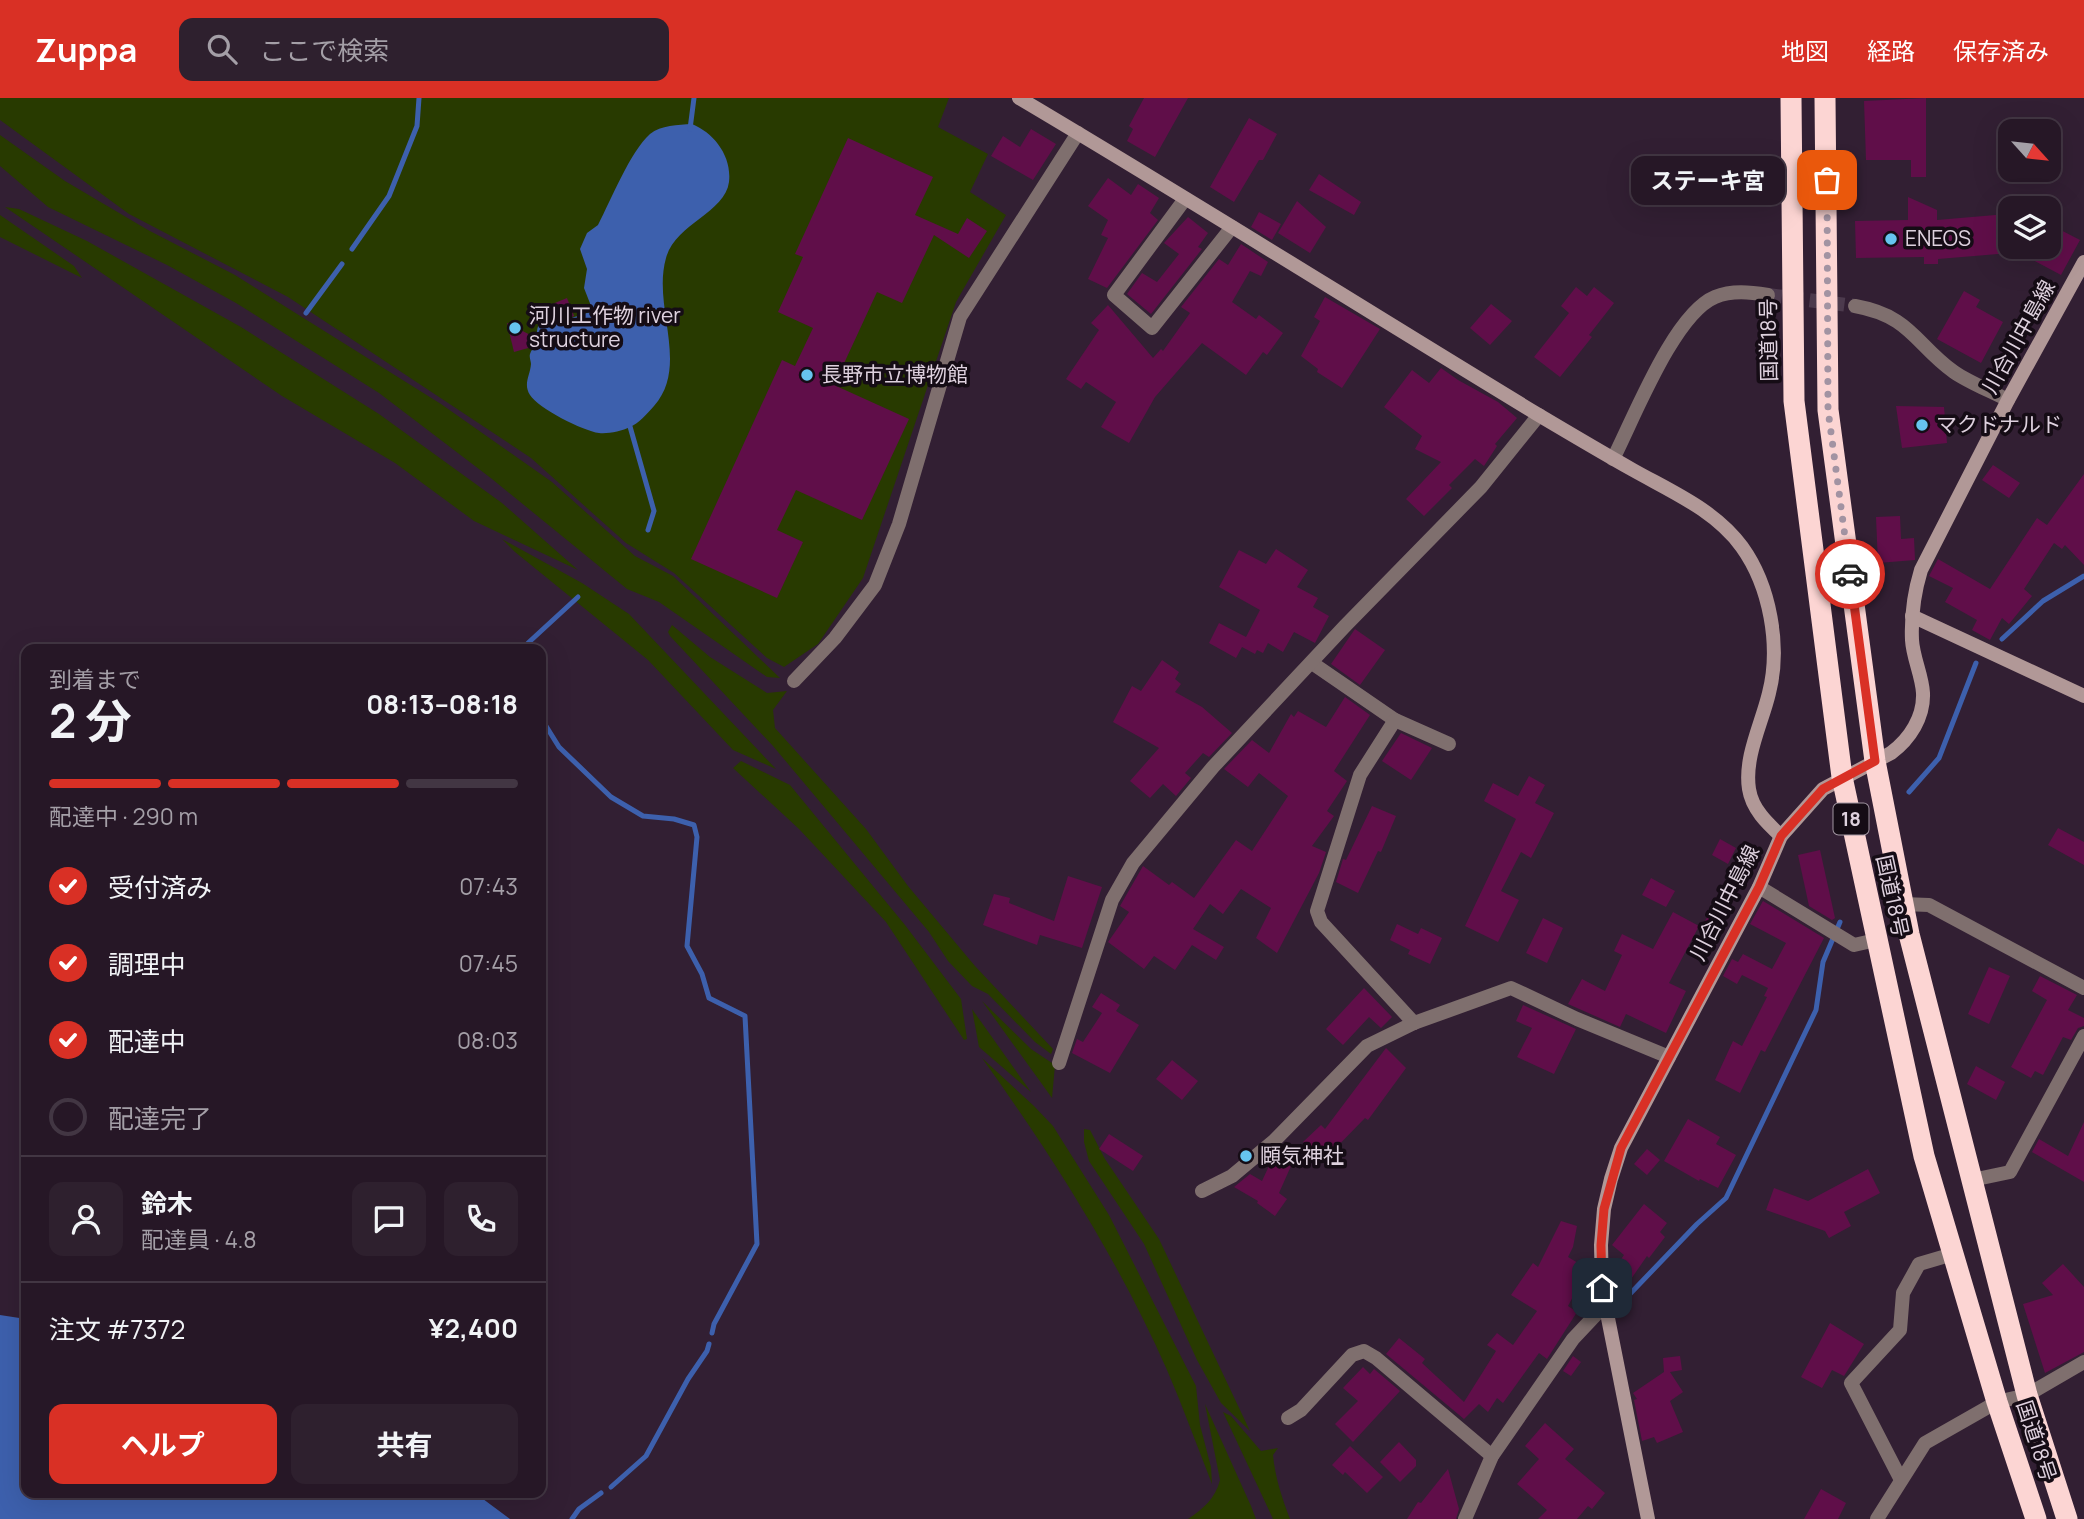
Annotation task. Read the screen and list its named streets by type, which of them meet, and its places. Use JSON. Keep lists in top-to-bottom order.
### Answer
{
  "streets": {
    "highway": ["国道18号", "18"],
    "main road": ["川合川中島線"]
  },
  "crossings": [
    ["川合川中島線", "国道18号"]
  ],
  "places": [
    "ステーキ宮",
    "ENEOS",
    "河川工作物 river structure",
    "長野市立博物館",
    "マクドナルド",
    "頥気神社"
  ],
  "north": "bottom right",
  "page": {
    "header": "Zuppa",
    "search": "ここで検索",
    "nav": ["地図", "経路", "保存済み"],
    "bubble": "ステーキ宮",
    "heading": ["2 分", "到着まで", "08:13–08:18"],
    "panel": [
      "鈴木",
      "配達員 · 4.8",
      "注文 #7372",
      "¥2,400"
    ],
    "bar": "配達中 · 290 m",
    "list": [
      ["受付済み", "07:43"],
      ["調理中", "07:45"],
      ["配達中", "08:03"],
      "配達完了"
    ],
    "buttons": ["ヘルプ", "共有"]
  }
}
